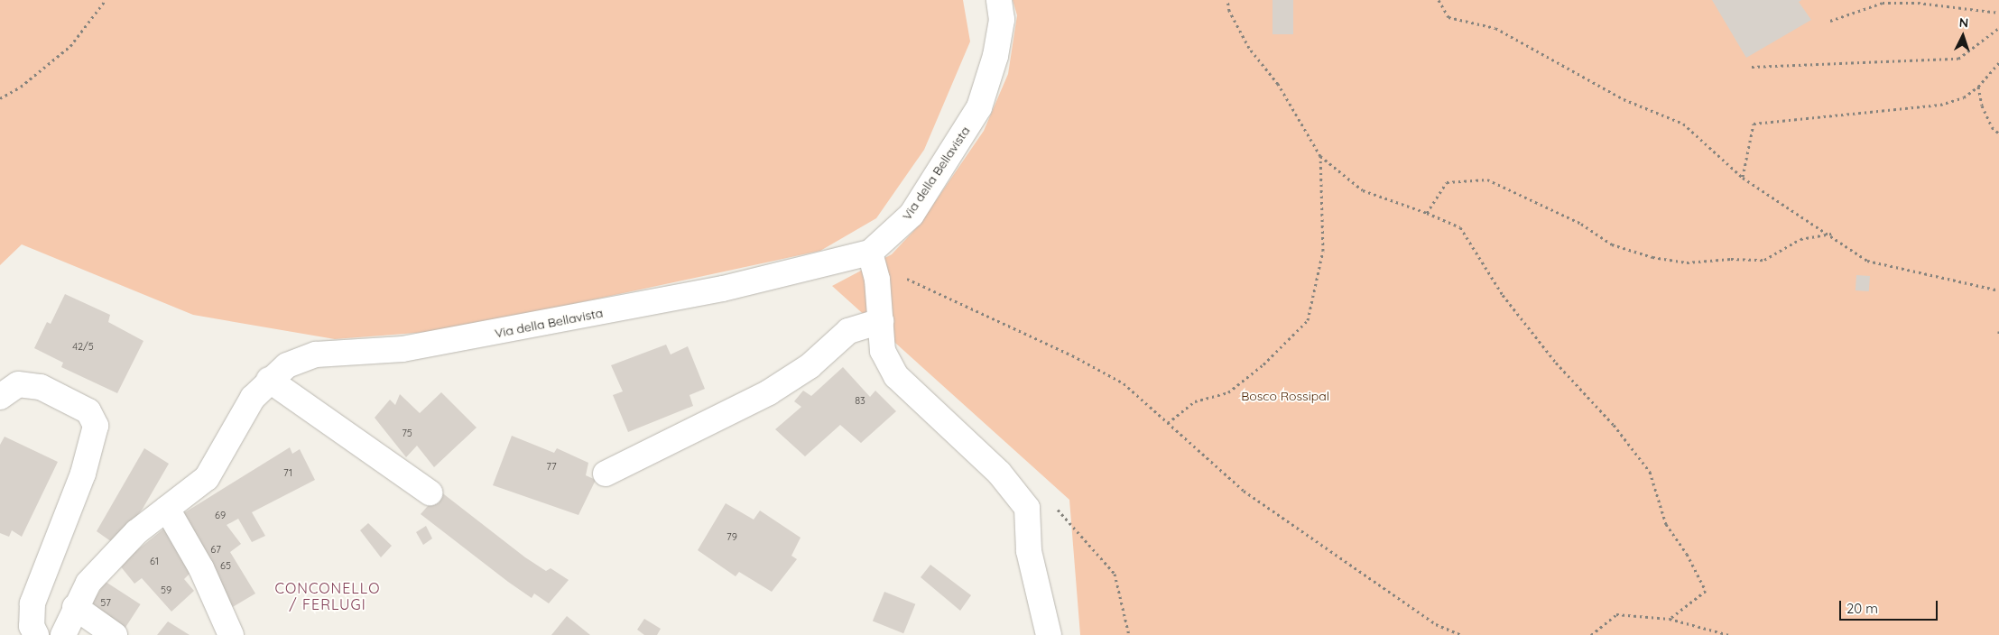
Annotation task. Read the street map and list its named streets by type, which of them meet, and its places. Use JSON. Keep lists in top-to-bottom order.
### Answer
{
  "streets": {
    "street": ["Via della Bellavista"]
  },
  "districts": ["CONCONELLO / FERLUGI"],
  "parks": ["Bosco Rossipal"],
  "house_numbers": [
    "42/5",
    "83",
    "75",
    "77",
    "71",
    "69",
    "79",
    "67",
    "61",
    "65",
    "59",
    "57"
  ],
  "scale_bar": "20 m",
  "north": "top"
}
